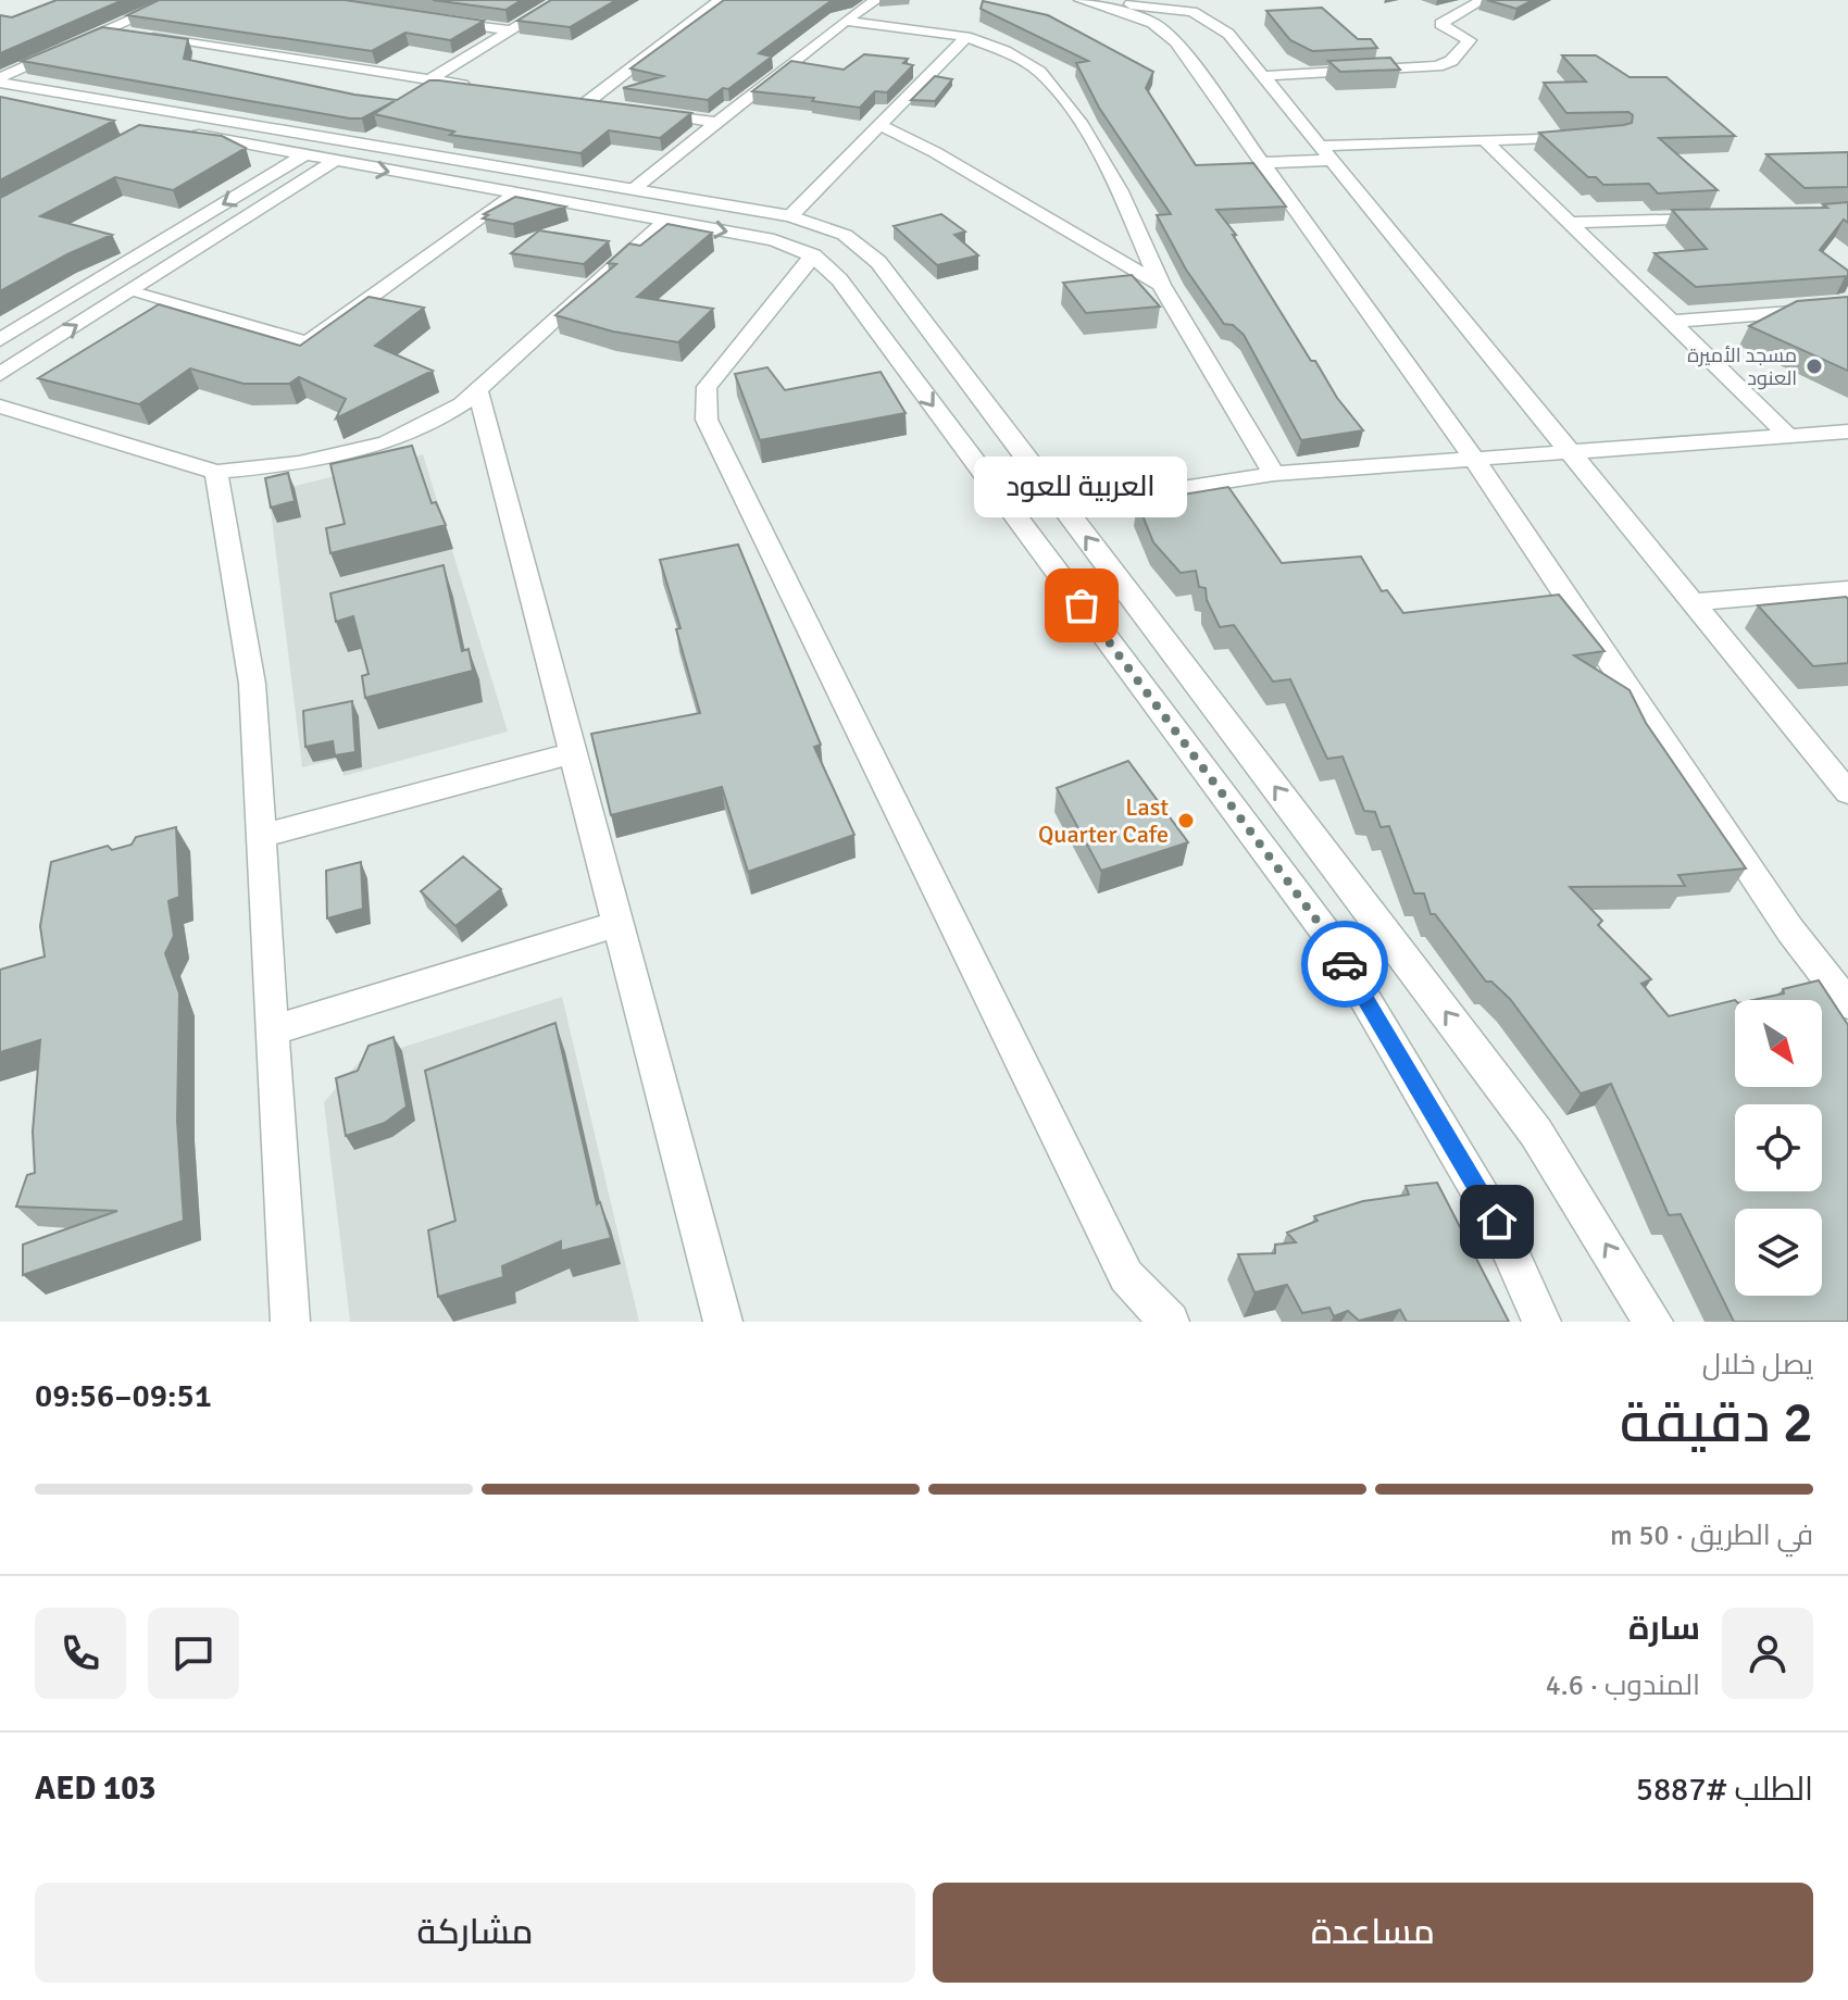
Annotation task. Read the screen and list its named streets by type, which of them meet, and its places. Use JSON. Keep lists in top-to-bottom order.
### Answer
{
  "places": ["مسجد الأميرة العنود", "العربية للعود", "Last Quarter Cafe"],
  "north": "bottom right",
  "page": {
    "bubble": "العربية للعود",
    "heading": ["2 دقيقة", "يصل خلال", "09:51–09:56"],
    "panel": [
      "سارة",
      "المندوب · 4.6",
      "الطلب #5887",
      "AED 103"
    ],
    "bar": "في الطريق · 50 m",
    "buttons": ["مساعدة", "مشاركة"]
  }
}
